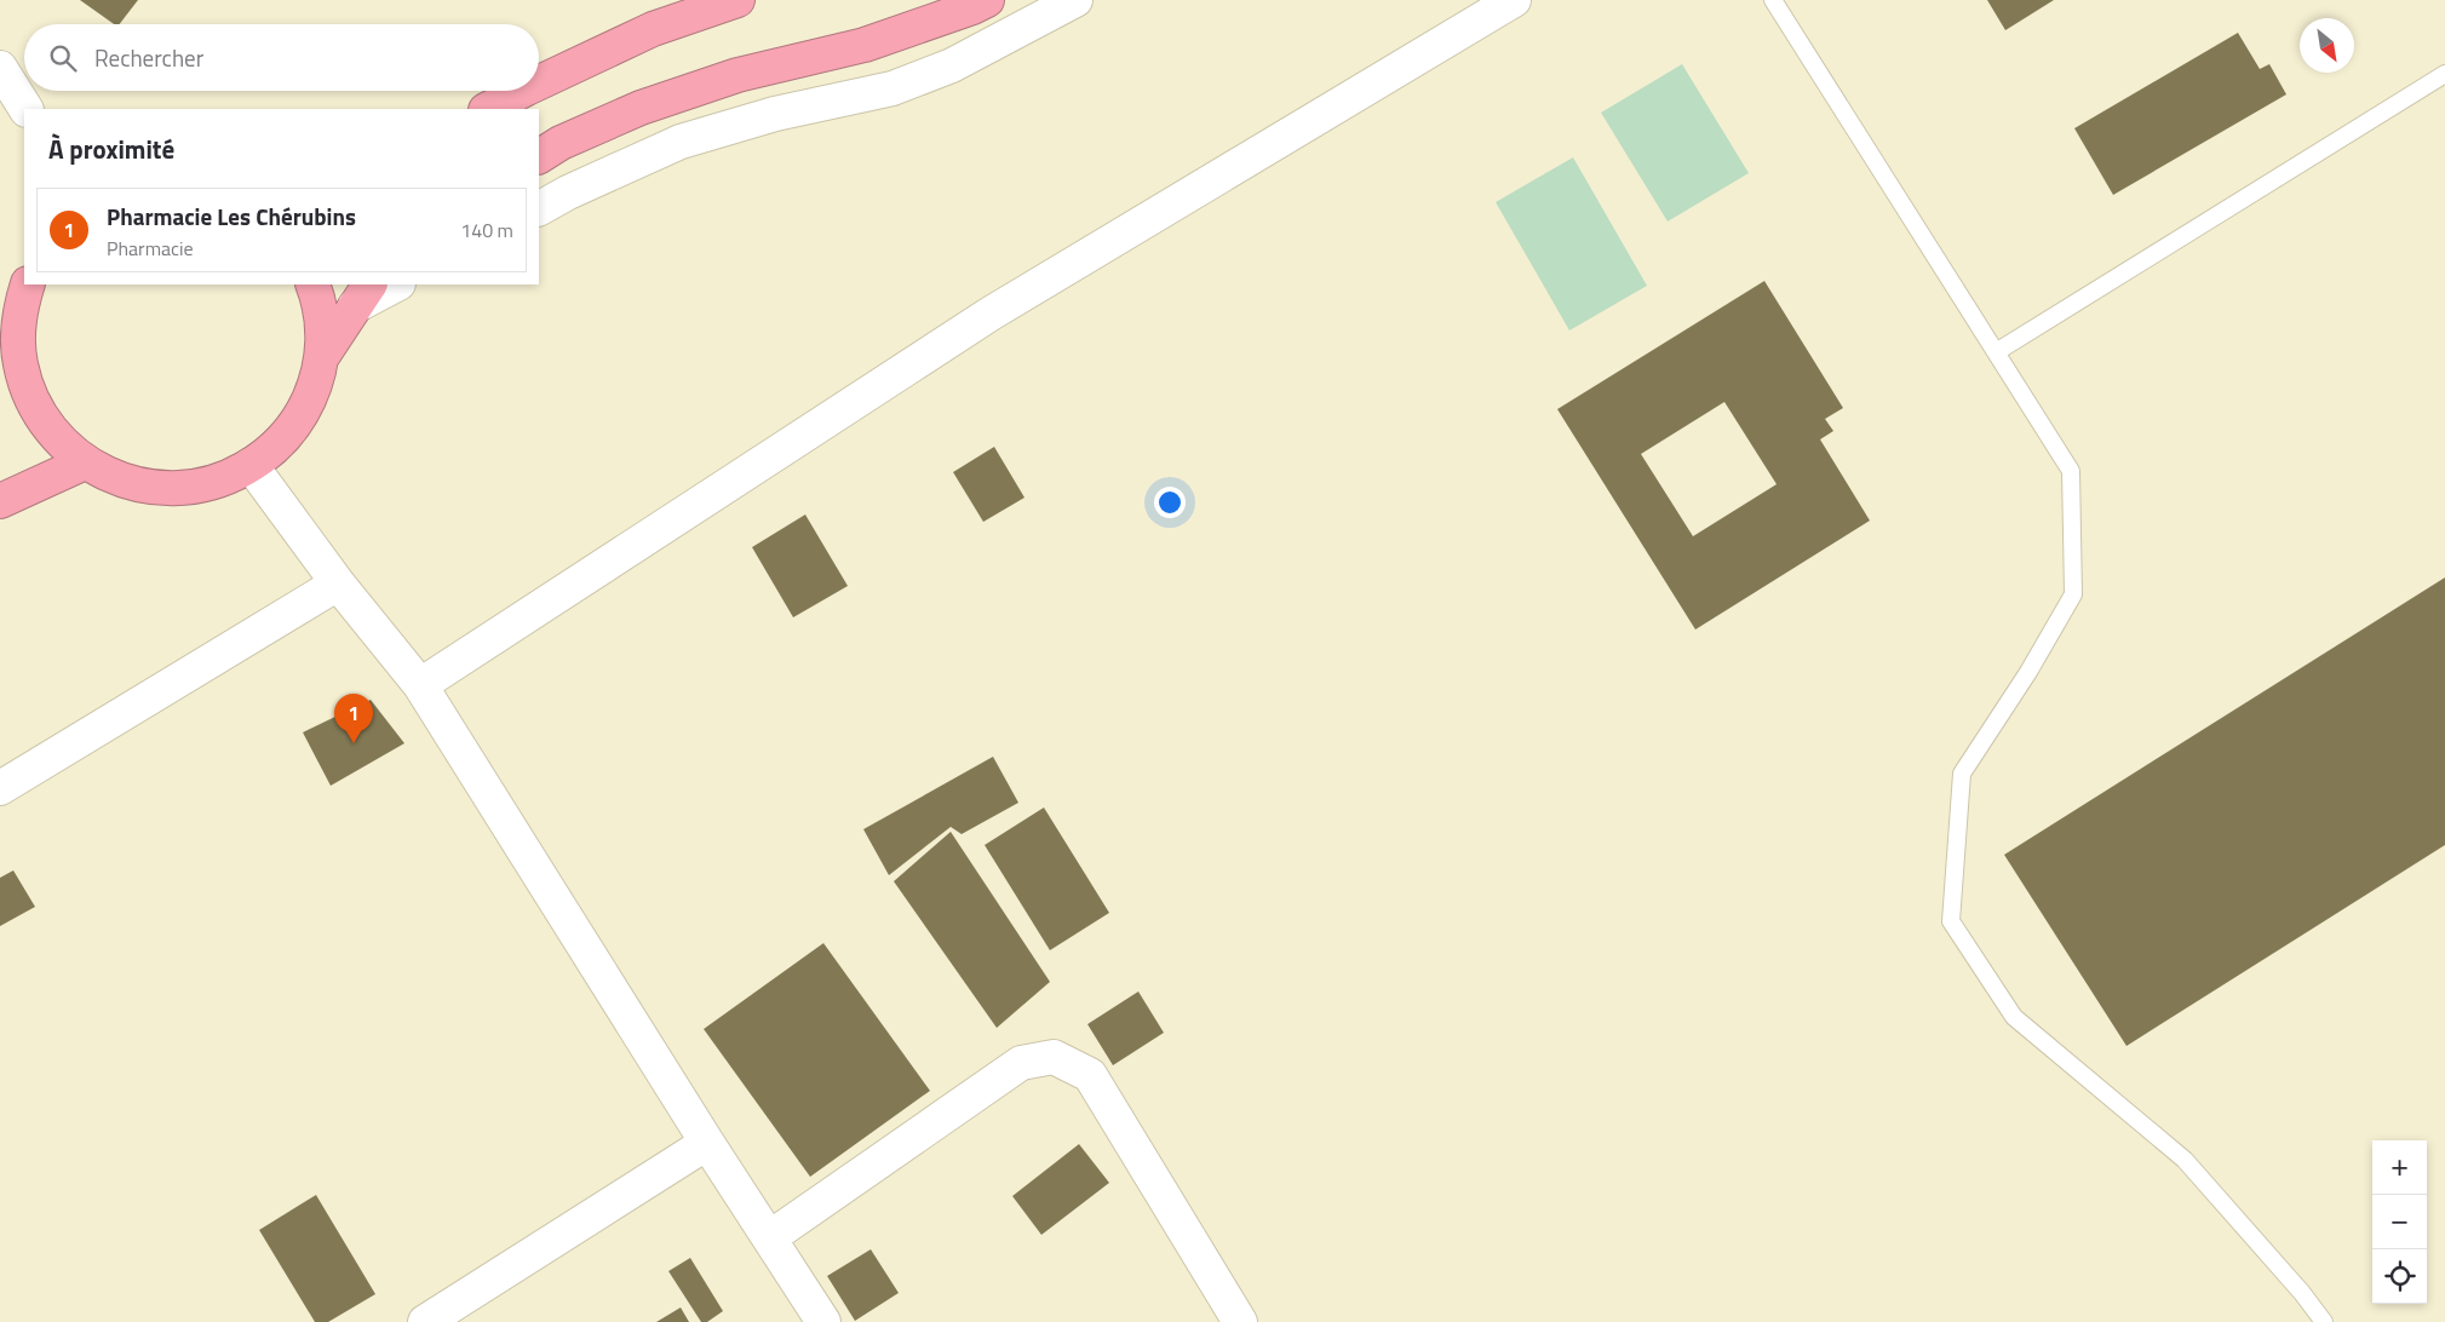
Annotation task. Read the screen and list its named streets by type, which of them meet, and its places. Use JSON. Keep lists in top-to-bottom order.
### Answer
{
  "north": "bottom right",
  "page": {
    "search": "Rechercher",
    "heading": "À proximité",
    "list": [
      {
        "mark": "1",
        "name": "Pharmacie Les Chérubins",
        "note": "Pharmacie",
        "value": "140 m"
      }
    ],
    "pins": "1",
    "map_buttons": ["+", "−"]
  }
}
